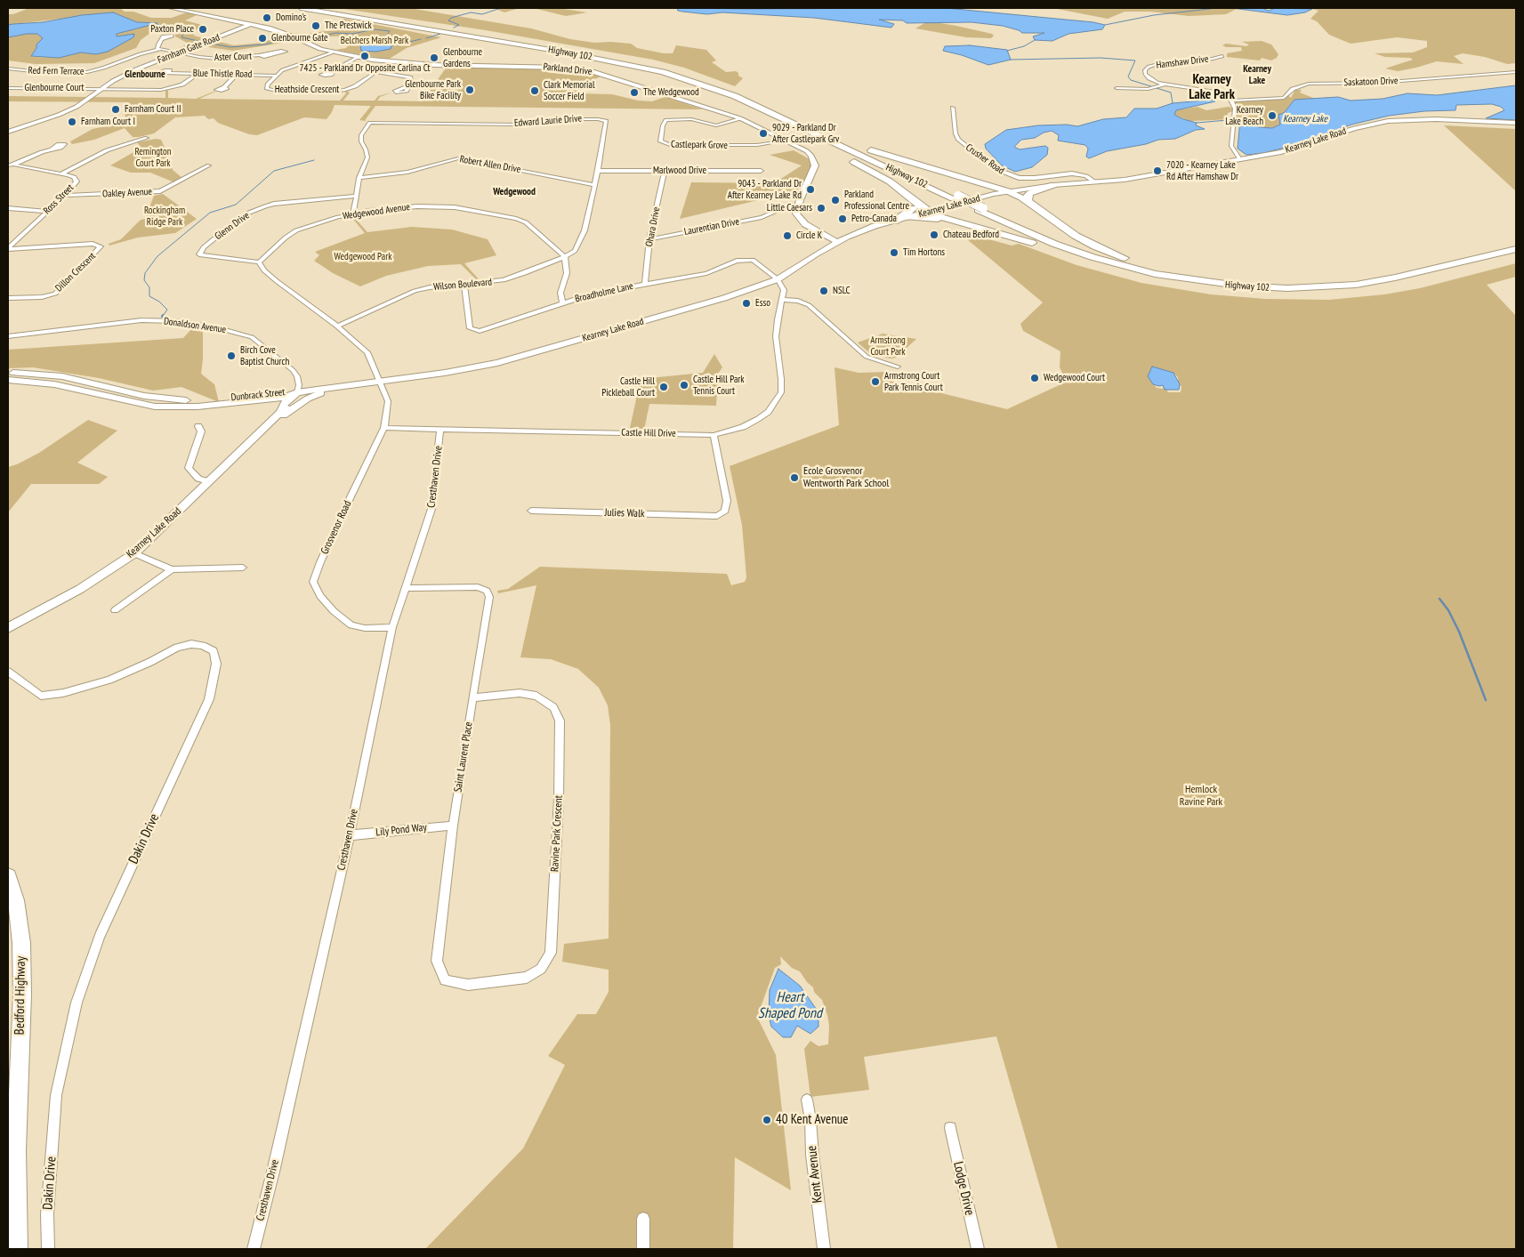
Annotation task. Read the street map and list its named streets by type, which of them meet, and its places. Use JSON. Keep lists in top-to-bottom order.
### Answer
{
  "streets": {
    "highway": ["Highway 102"],
    "main road": [
      "Farnham Gate Road",
      "Parkland Drive",
      "Kearney Lake Road",
      "Dunbrack Street",
      "Bedford Highway"
    ],
    "street": [
      "Aster Court",
      "Hamshaw Drive",
      "Red Fern Terrace",
      "Blue Thistle Road",
      "Saskatoon Drive",
      "Glenbourne Court",
      "Heathside Crescent",
      "Edward Laurie Drive",
      "Castlepark Grove",
      "Crusher Road",
      "Robert Allen Drive",
      "Marlwood Drive",
      "Oakley Avenue",
      "Ross Street",
      "Wedgewood Avenue",
      "Glenn Drive",
      "Ohara Drive",
      "Laurentian Drive",
      "Dillon Crescent",
      "Wilson Boulevard",
      "Broadholme Lane",
      "Donaldson Avenue",
      "Castle Hill Drive",
      "Cresthaven Drive",
      "Julies Walk",
      "Grosvenor Road",
      "Saint Laurent Place",
      "Lily Pond Way",
      "Ravine Park Crescent",
      "Dakin Drive",
      "Kent Avenue",
      "Lodge Drive"
    ]
  },
  "crossings": [
    ["Farnham Gate Road", "Aster Court"],
    ["Farnham Gate Road", "Parkland Drive"],
    ["Farnham Gate Road", "Red Fern Terrace"],
    ["Farnham Gate Road", "Glenbourne Court"],
    ["Aster Court", "Red Fern Terrace"],
    ["Hamshaw Drive", "Saskatoon Drive"],
    ["Parkland Drive", "Heathside Crescent"],
    ["Parkland Drive", "Kearney Lake Road"],
    ["Parkland Drive", "Castlepark Grove"],
    ["Blue Thistle Road", "Glenbourne Court"],
    ["Blue Thistle Road", "Heathside Crescent"],
    ["Edward Laurie Drive", "Robert Allen Drive"],
    ["Edward Laurie Drive", "Marlwood Drive"],
    ["Edward Laurie Drive", "Wedgewood Avenue"],
    ["Edward Laurie Drive", "Wilson Boulevard"],
    ["Kearney Lake Road", "Crusher Road"],
    ["Kearney Lake Road", "Broadholme Lane"],
    ["Kearney Lake Road", "Donaldson Avenue"],
    ["Kearney Lake Road", "Dunbrack Street"],
    ["Kearney Lake Road", "Castle Hill Drive"],
    ["Kearney Lake Road", "Grosvenor Road"],
    ["Marlwood Drive", "Ohara Drive"],
    ["Oakley Avenue", "Ross Street"],
    ["Ross Street", "Dillon Crescent"],
    ["Wedgewood Avenue", "Glenn Drive"],
    ["Wedgewood Avenue", "Wilson Boulevard"],
    ["Ohara Drive", "Laurentian Drive"],
    ["Ohara Drive", "Broadholme Lane"],
    ["Wilson Boulevard", "Broadholme Lane"],
    ["Broadholme Lane", "Castle Hill Drive"],
    ["Donaldson Avenue", "Dunbrack Street"],
    ["Castle Hill Drive", "Cresthaven Drive"],
    ["Castle Hill Drive", "Julies Walk"],
    ["Castle Hill Drive", "Grosvenor Road"],
    ["Cresthaven Drive", "Grosvenor Road"],
    ["Cresthaven Drive", "Saint Laurent Place"],
    ["Cresthaven Drive", "Lily Pond Way"],
    ["Saint Laurent Place", "Lily Pond Way"],
    ["Saint Laurent Place", "Ravine Park Crescent"]
  ],
  "districts": [
    "Kearney Lake",
    "Glenbourne",
    "Kearney Lake Park",
    "Wedgewood"
  ],
  "water": ["Kearney Lake", "Heart Shaped Pond"],
  "parks": [
    "Belchers Marsh Park",
    "Remington Court Park",
    "Rockingham Ridge Park",
    "Wedgewood Park",
    "Armstrong Court Park",
    "Hemlock Ravine Park"
  ],
  "places": [
    "Domino's",
    "The Prestwick",
    "Paxton Place",
    "Glenbourne Gate",
    "7425 - Parkland Dr Opposite Carlina Ct",
    "Glenbourne Gardens",
    "Glenbourne Park Bike Facility",
    "Clark Memorial Soccer Field",
    "The Wedgewood",
    "Farnham Court II",
    "Kearney Lake Beach",
    "Farnham Court I",
    "9029 - Parkland Dr After Castlepark Grv",
    "7020 - Kearney Lake Rd After Hamshaw Dr",
    "9043 - Parkland Dr After Kearney Lake Rd",
    "Parkland Professional Centre",
    "Little Caesars",
    "Petro-Canada",
    "Chateau Bedford",
    "Circle K",
    "Tim Hortons",
    "NSLC",
    "Esso",
    "Birch Cove Baptist Church",
    "Wedgewood Court",
    "Armstrong Court Park Tennis Court",
    "Castle Hill Park Tennis Court",
    "Castle Hill Pickleball Court",
    "Ecole Grosvenor Wentworth Park School",
    "40 Kent Avenue"
  ]
}
